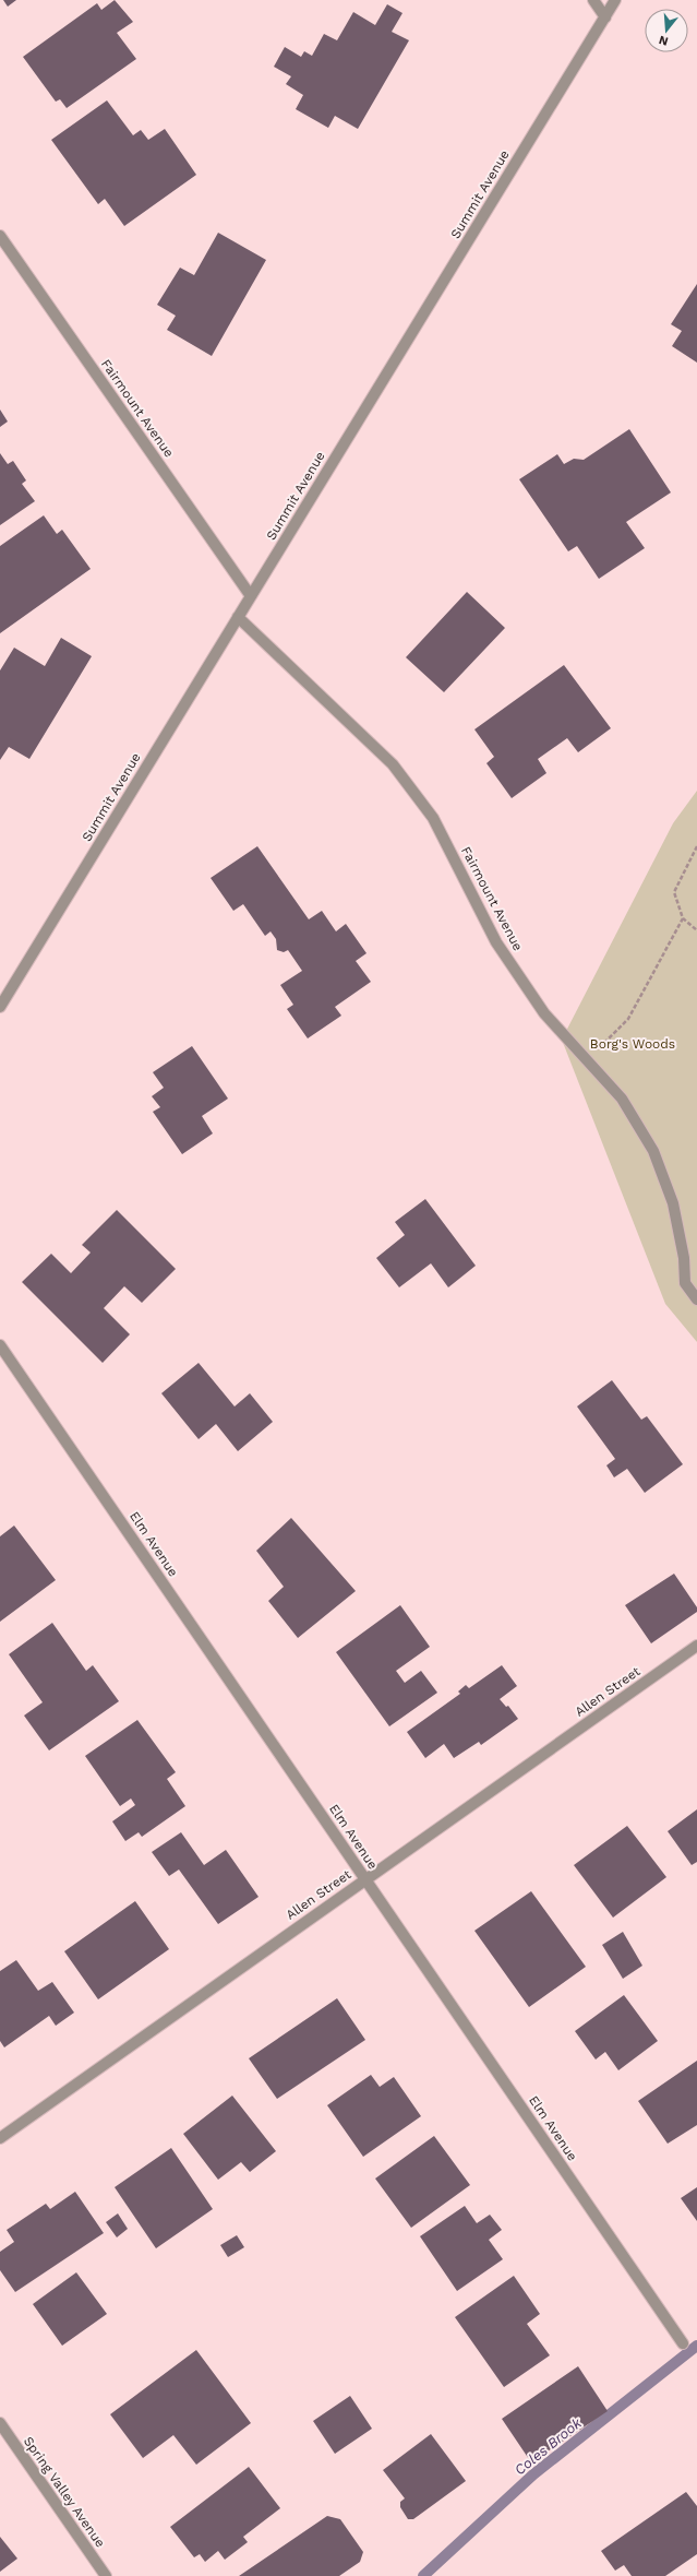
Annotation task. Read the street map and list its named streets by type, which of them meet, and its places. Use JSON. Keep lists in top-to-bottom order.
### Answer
{
  "streets": {
    "street": [
      "Summit Avenue",
      "Fairmount Avenue",
      "Elm Avenue",
      "Allen Street",
      "Spring Valley Avenue"
    ]
  },
  "crossings": [
    ["Summit Avenue", "Fairmount Avenue"],
    ["Elm Avenue", "Allen Street"]
  ],
  "water": ["Coles Brook"],
  "parks": ["Borg's Woods"],
  "north": "bottom"
}
